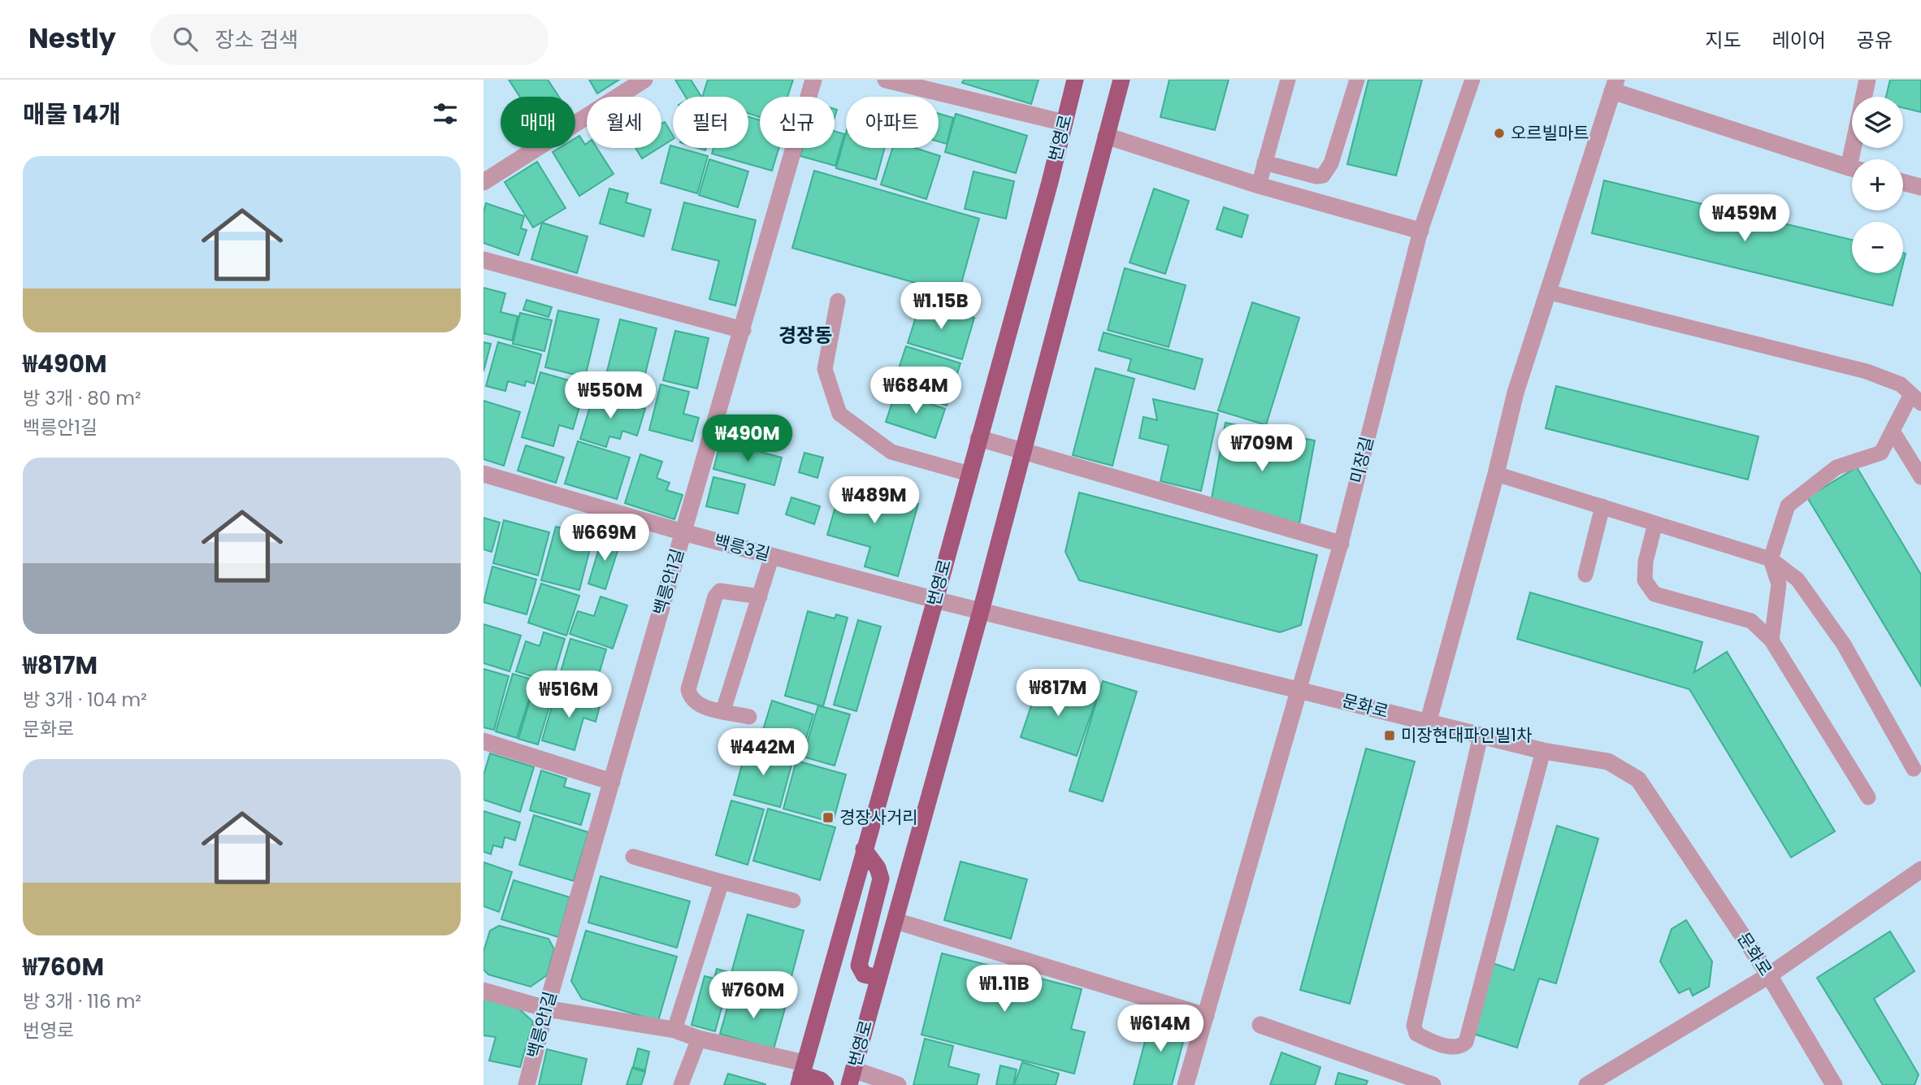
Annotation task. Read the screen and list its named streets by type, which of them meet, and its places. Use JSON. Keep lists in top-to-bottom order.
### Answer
{
  "streets": {
    "main road": ["번영로"],
    "street": ["백릉3길", "백릉안1길", "문화로"],
    "lane": ["미장길"]
  },
  "crossings": [
    ["번영로", "백릉3길"],
    ["번영로", "문화로"],
    ["미장길", "문화로"],
    ["백릉3길", "백릉안1길"],
    ["백릉3길", "문화로"]
  ],
  "districts": ["경장동"],
  "places": {
    "other": ["오르빌마트"],
    "transit": ["미장현대파인빌1차", "경장사거리"]
  },
  "page": {
    "header": "Nestly",
    "search": "장소 검색",
    "nav": ["지도", "레이어", "공유"],
    "heading": "매물 14개",
    "map_buttons": ["+", "−"],
    "chip": [
      "매매",
      "월세",
      "필터",
      "신규",
      "아파트"
    ],
    "list": [
      {
        "name": "₩490M",
        "note": "방 3개 · 80 m² · 백릉안1길"
      },
      {
        "name": "₩817M",
        "note": "방 3개 · 104 m² · 문화로"
      },
      {
        "name": "₩760M",
        "note": "방 3개 · 116 m² · 번영로"
      }
    ],
    "price": [
      "₩459M",
      "₩1.15B",
      "₩684M",
      "₩550M",
      "₩490M",
      "₩709M",
      "₩489M",
      "₩669M",
      "₩817M",
      "₩516M",
      "₩442M",
      "₩1.11B",
      "₩760M",
      "₩614M"
    ]
  }
}
